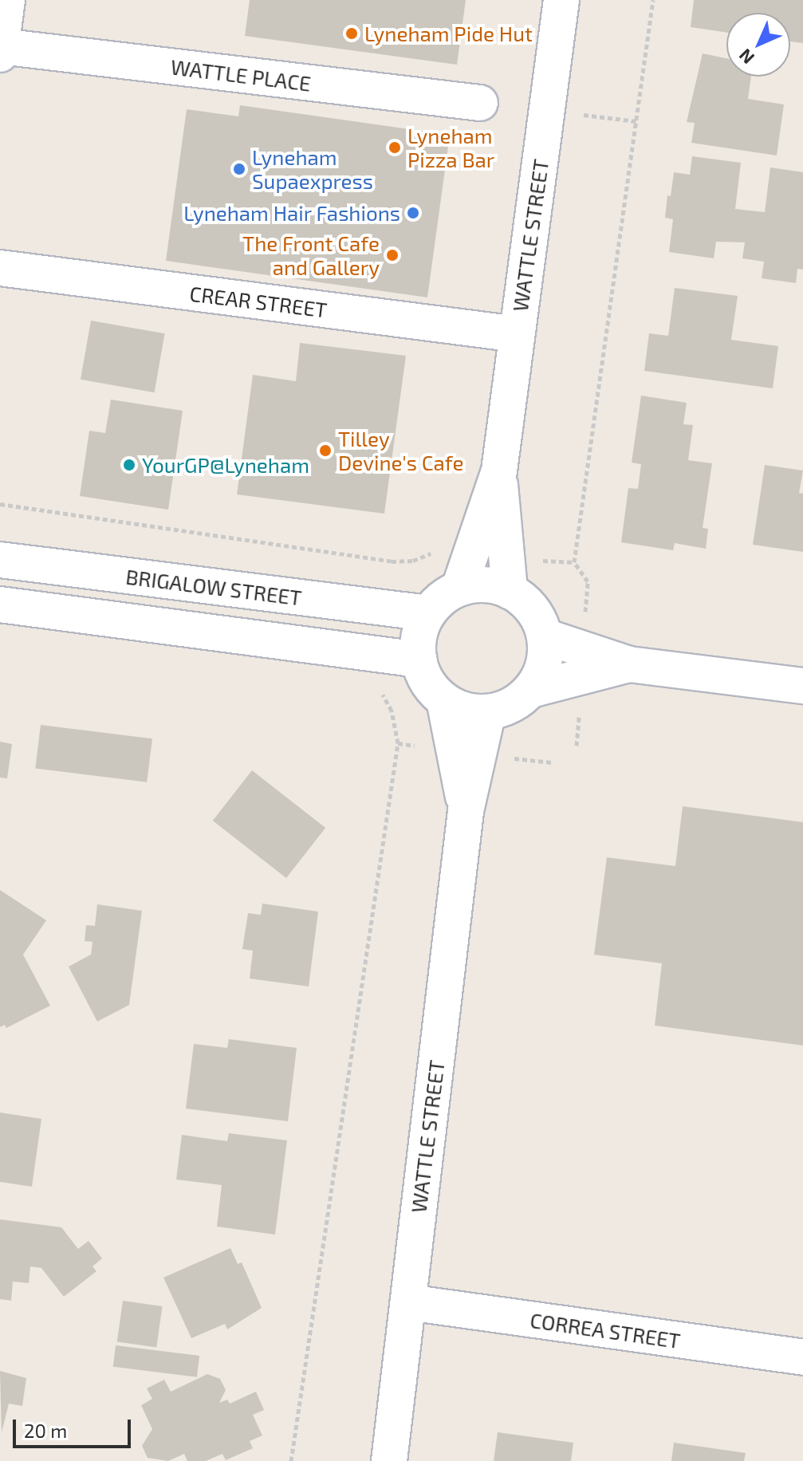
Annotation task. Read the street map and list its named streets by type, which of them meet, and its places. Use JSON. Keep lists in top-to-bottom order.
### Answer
{
  "streets": {
    "street": [
      "WATTLE PLACE",
      "WATTLE STREET",
      "CREAR STREET",
      "BRIGALOW STREET",
      "CORREA STREET"
    ]
  },
  "crossings": [
    ["WATTLE STREET", "CREAR STREET"],
    ["WATTLE STREET", "BRIGALOW STREET"],
    ["WATTLE STREET", "CORREA STREET"]
  ],
  "places": [
    "Lyneham Pide Hut",
    "Lyneham Pizza Bar",
    "Lyneham Supaexpress",
    "Lyneham Hair Fashions",
    "The Front Cafe and Gallery",
    "Tilley Devine's Cafe",
    "YourGP@Lyneham"
  ],
  "scale_bar": "20 m",
  "north": "bottom left"
}
